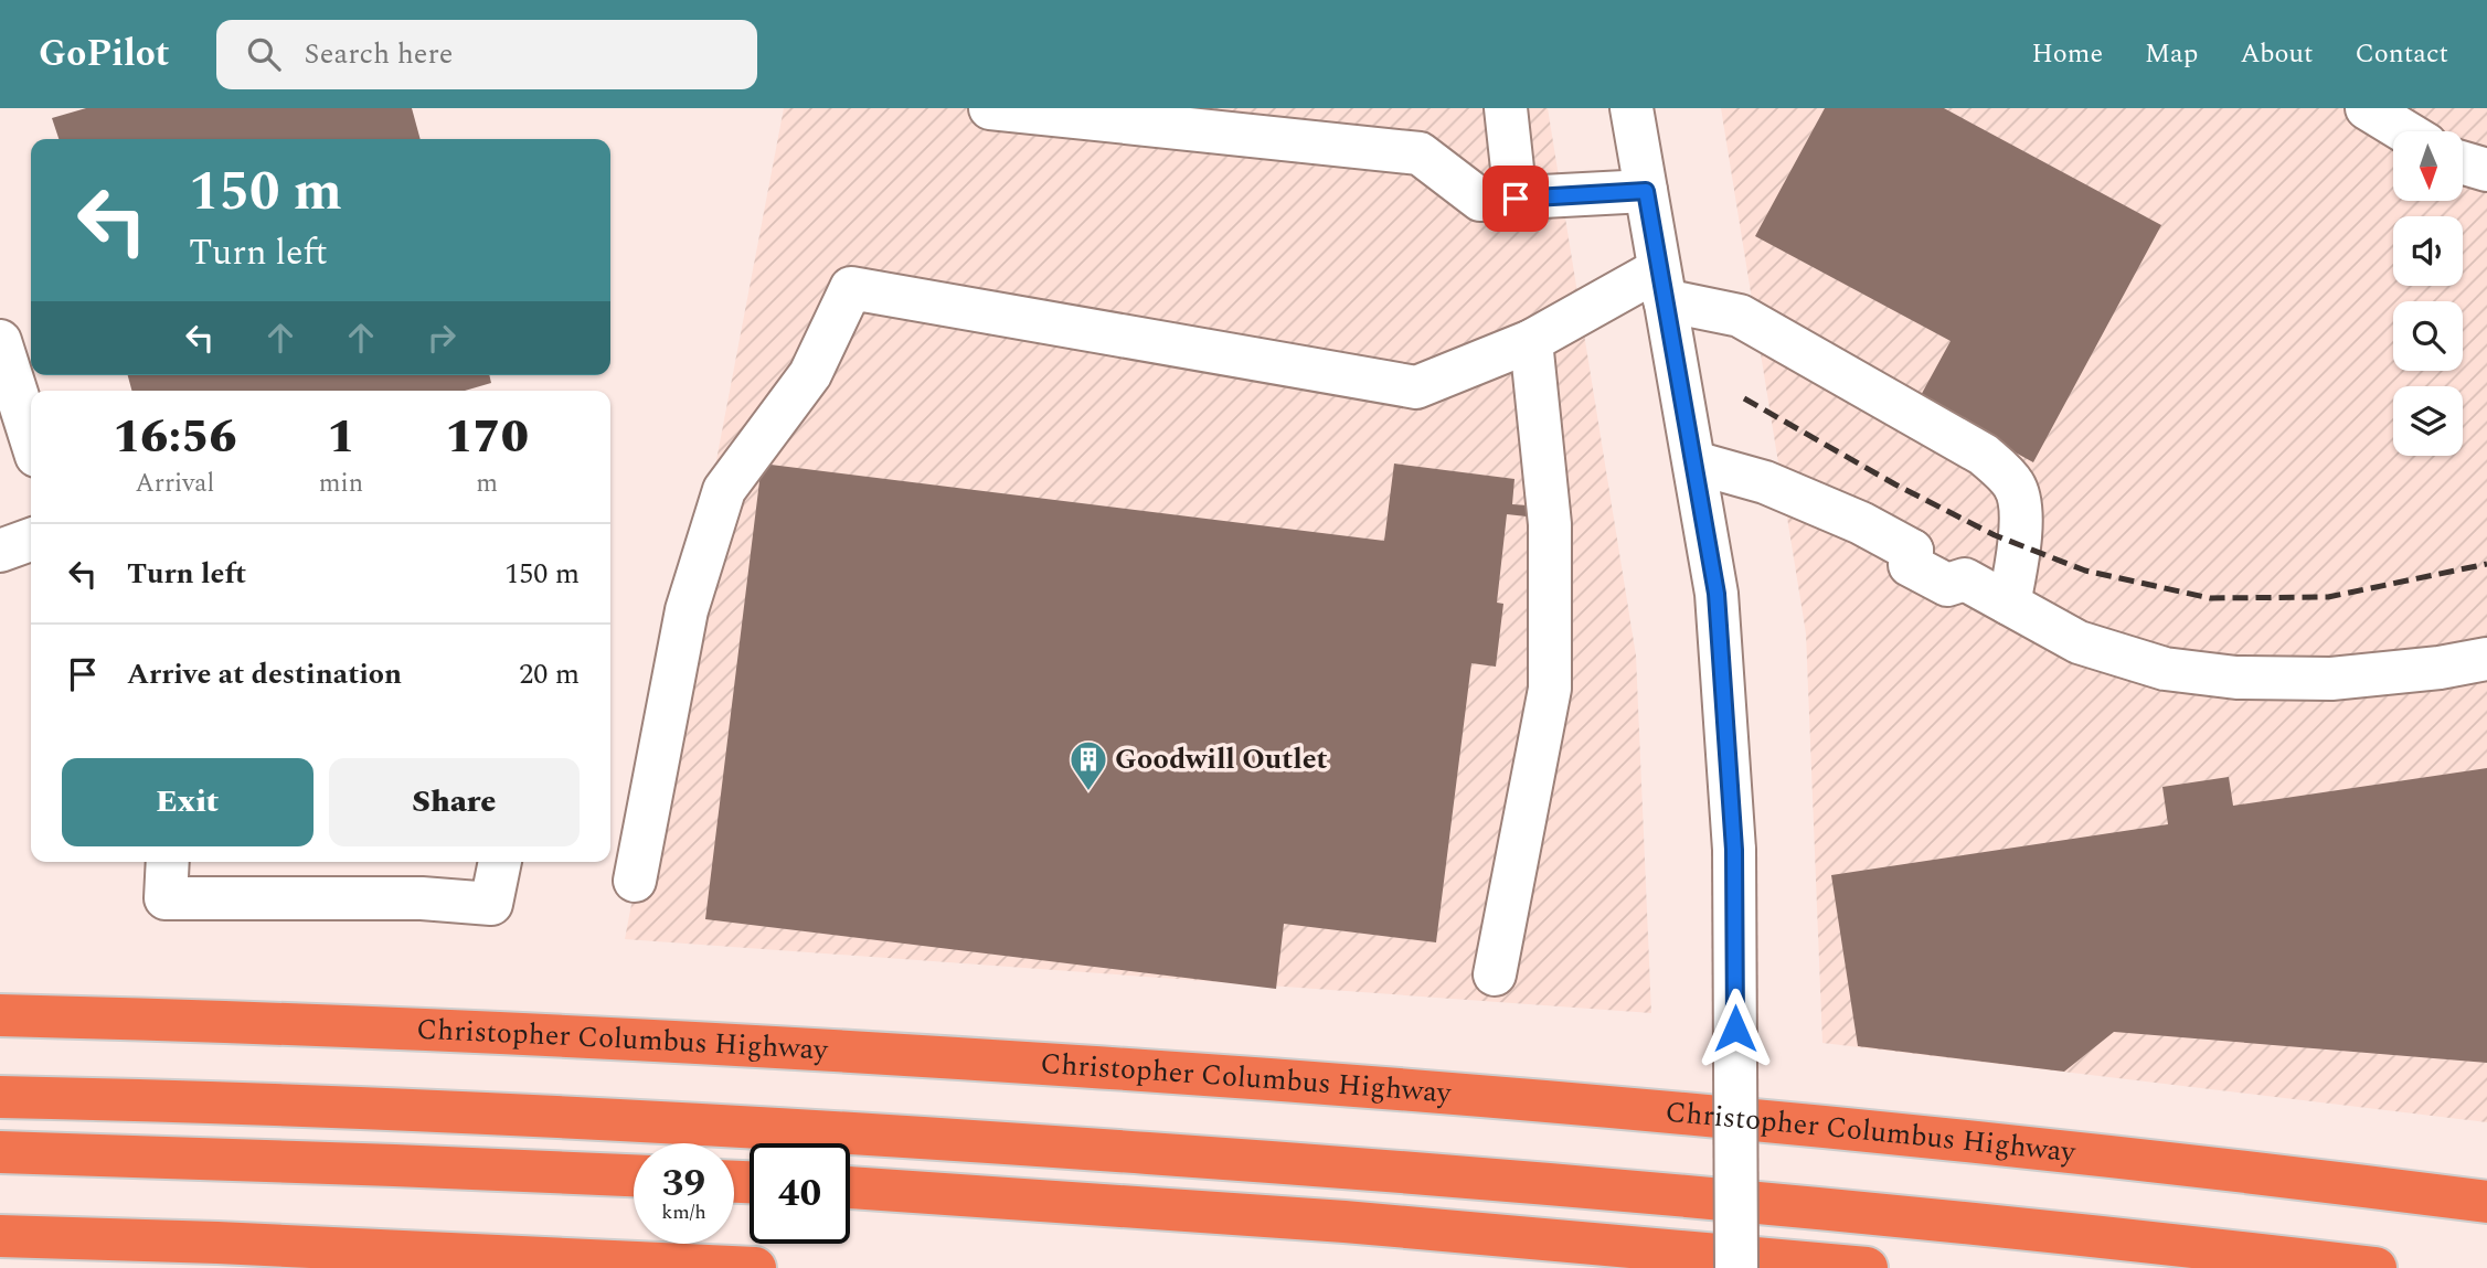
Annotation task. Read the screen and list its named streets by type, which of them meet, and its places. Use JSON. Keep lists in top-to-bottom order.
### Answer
{
  "streets": {
    "highway": ["Christopher Columbus Highway"]
  },
  "places": {
    "building": ["Goodwill Outlet"]
  },
  "north": "bottom",
  "page": {
    "header": "GoPilot",
    "search": "Search here",
    "nav": [
      "Home",
      "Map",
      "About",
      "Contact"
    ],
    "turn": ["150 m", "Turn left"],
    "eta": [
      "16:56",
      "Arrival",
      "1",
      "min",
      "170",
      "m"
    ],
    "list": [
      {
        "name": "Turn left",
        "value": "150 m"
      },
      {
        "name": "Arrive at destination",
        "value": "20 m"
      }
    ],
    "buttons": ["Exit", "Share"],
    "speed": "39 km/h",
    "limit": "40"
  }
}
